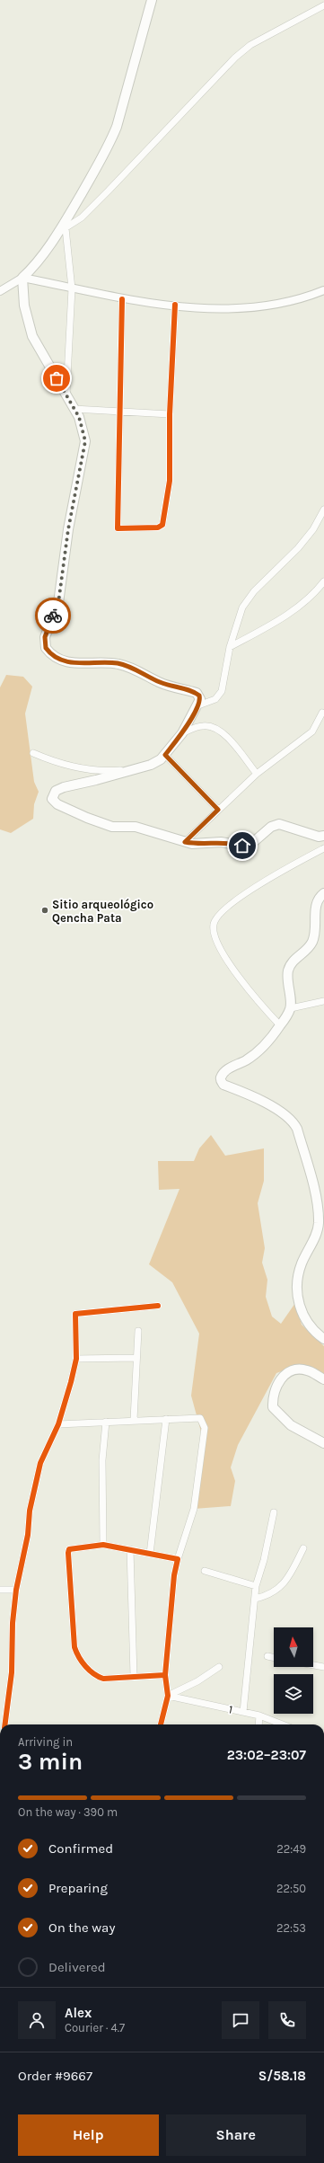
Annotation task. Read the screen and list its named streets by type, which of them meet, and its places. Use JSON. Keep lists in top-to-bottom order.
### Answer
{
  "streets": {
    "street": ["1"]
  },
  "places": ["Sitio arqueológico Qencha Pata"],
  "north": "top",
  "page": {
    "heading": ["3 min", "Arriving in", "23:02–23:07"],
    "panel": [
      "Alex",
      "Courier · 4.7",
      "Order #9667",
      "S/58.18"
    ],
    "bar": "On the way · 390 m",
    "list": [
      ["Confirmed", "22:49"],
      ["Preparing", "22:50"],
      ["On the way", "22:53"],
      "Delivered"
    ],
    "buttons": ["Help", "Share"]
  }
}
